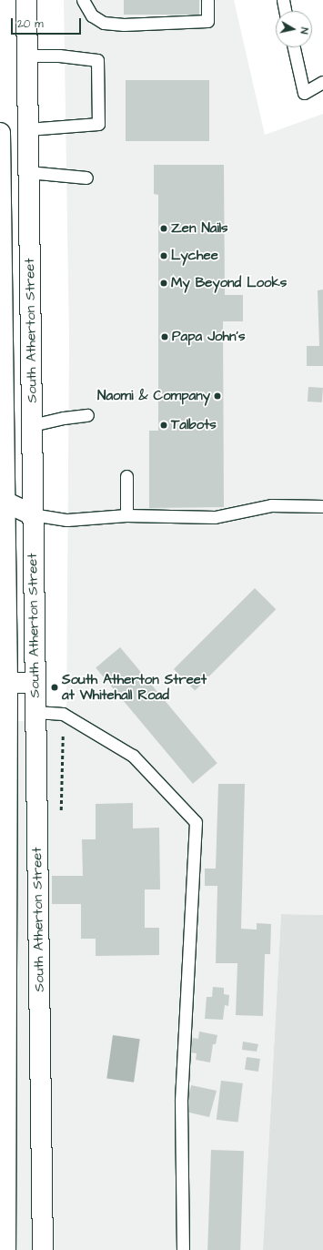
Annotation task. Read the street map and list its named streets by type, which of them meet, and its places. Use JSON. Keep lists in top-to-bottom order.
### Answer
{
  "streets": {
    "main road": ["South Atherton Street"]
  },
  "places": [
    "Zen Nails",
    "Lychee",
    "My Beyond Looks",
    "Papa John's",
    "Naomi & Company",
    "Talbots",
    "South Atherton Street at Whitehall Road"
  ],
  "scale_bar": "20 m",
  "north": "right"
}
